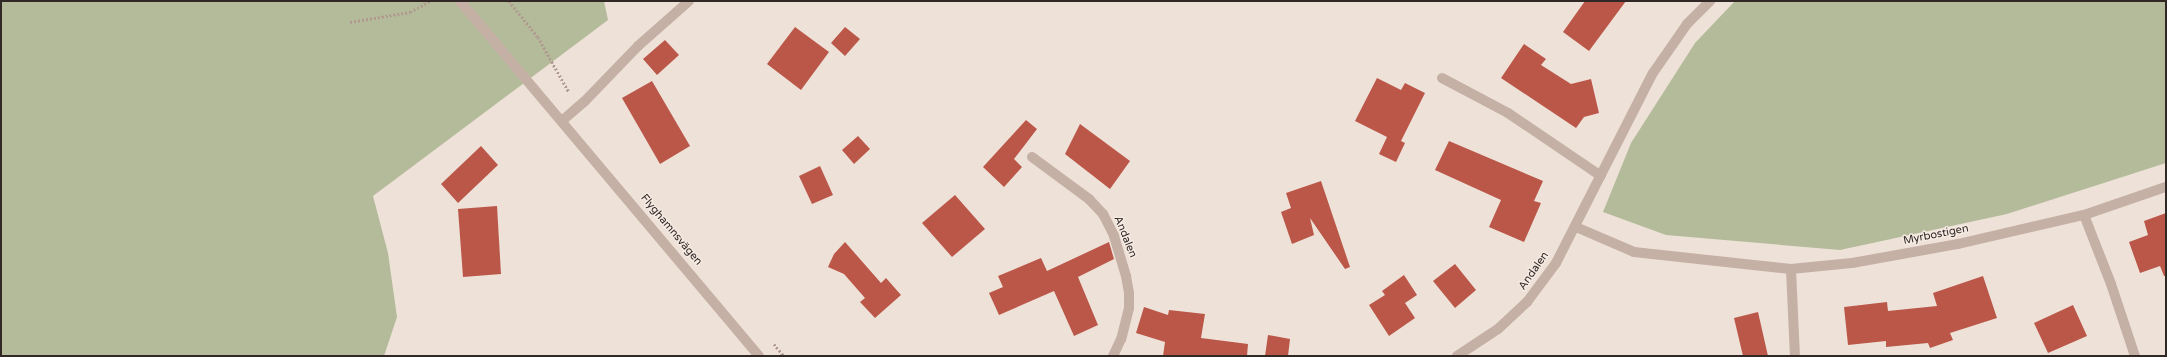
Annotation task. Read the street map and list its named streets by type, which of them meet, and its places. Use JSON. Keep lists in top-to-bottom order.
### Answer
{
  "streets": {
    "street": ["Flyghamnsvägen", "Myrbostigen", "Andalen"]
  },
  "crossings": [
    ["Myrbostigen", "Andalen"]
  ]
}
